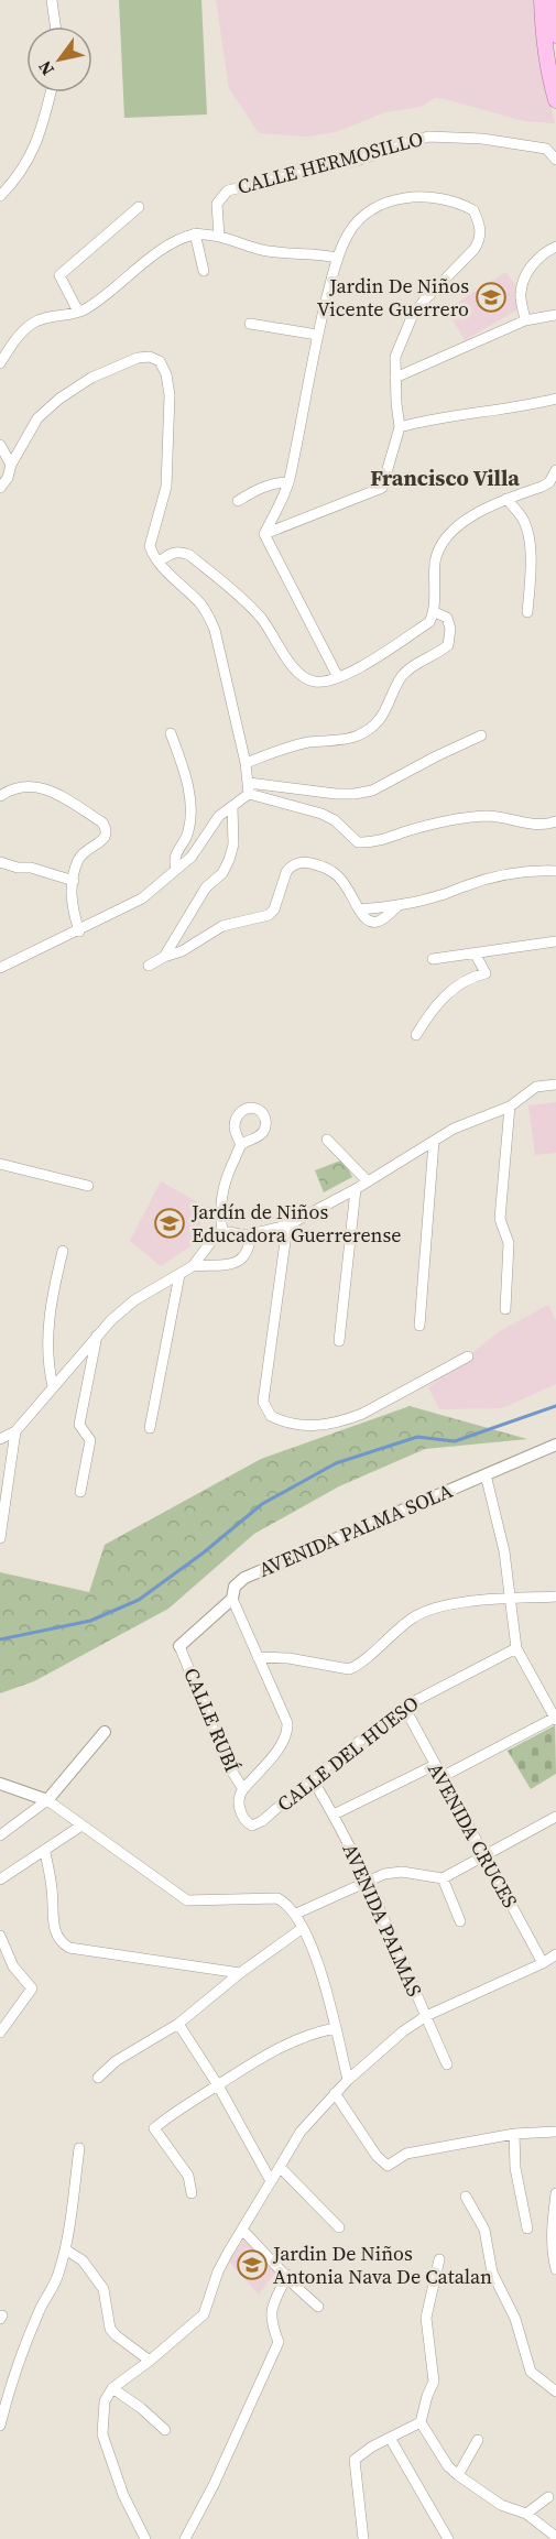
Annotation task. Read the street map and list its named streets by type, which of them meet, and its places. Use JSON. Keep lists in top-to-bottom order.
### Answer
{
  "streets": {
    "street": [
      "CALLE HERMOSILLO",
      "AVENIDA PALMA SOLA",
      "CALLE RUBÍ",
      "CALLE DEL HUESO",
      "AVENIDA CRUCES",
      "AVENIDA PALMAS"
    ]
  },
  "crossings": [
    ["AVENIDA PALMA SOLA", "CALLE RUBÍ"],
    ["CALLE RUBÍ", "CALLE DEL HUESO"],
    ["CALLE DEL HUESO", "AVENIDA CRUCES"],
    ["CALLE DEL HUESO", "AVENIDA PALMAS"]
  ],
  "districts": ["Francisco Villa"],
  "places": {
    "school or university": ["Jardin De Niños Vicente Guerrero", "Jardín de Niños Educadora Guerrerense", "Jardin De Niños Antonia Nava De Catalan"]
  },
  "north": "bottom left"
}
